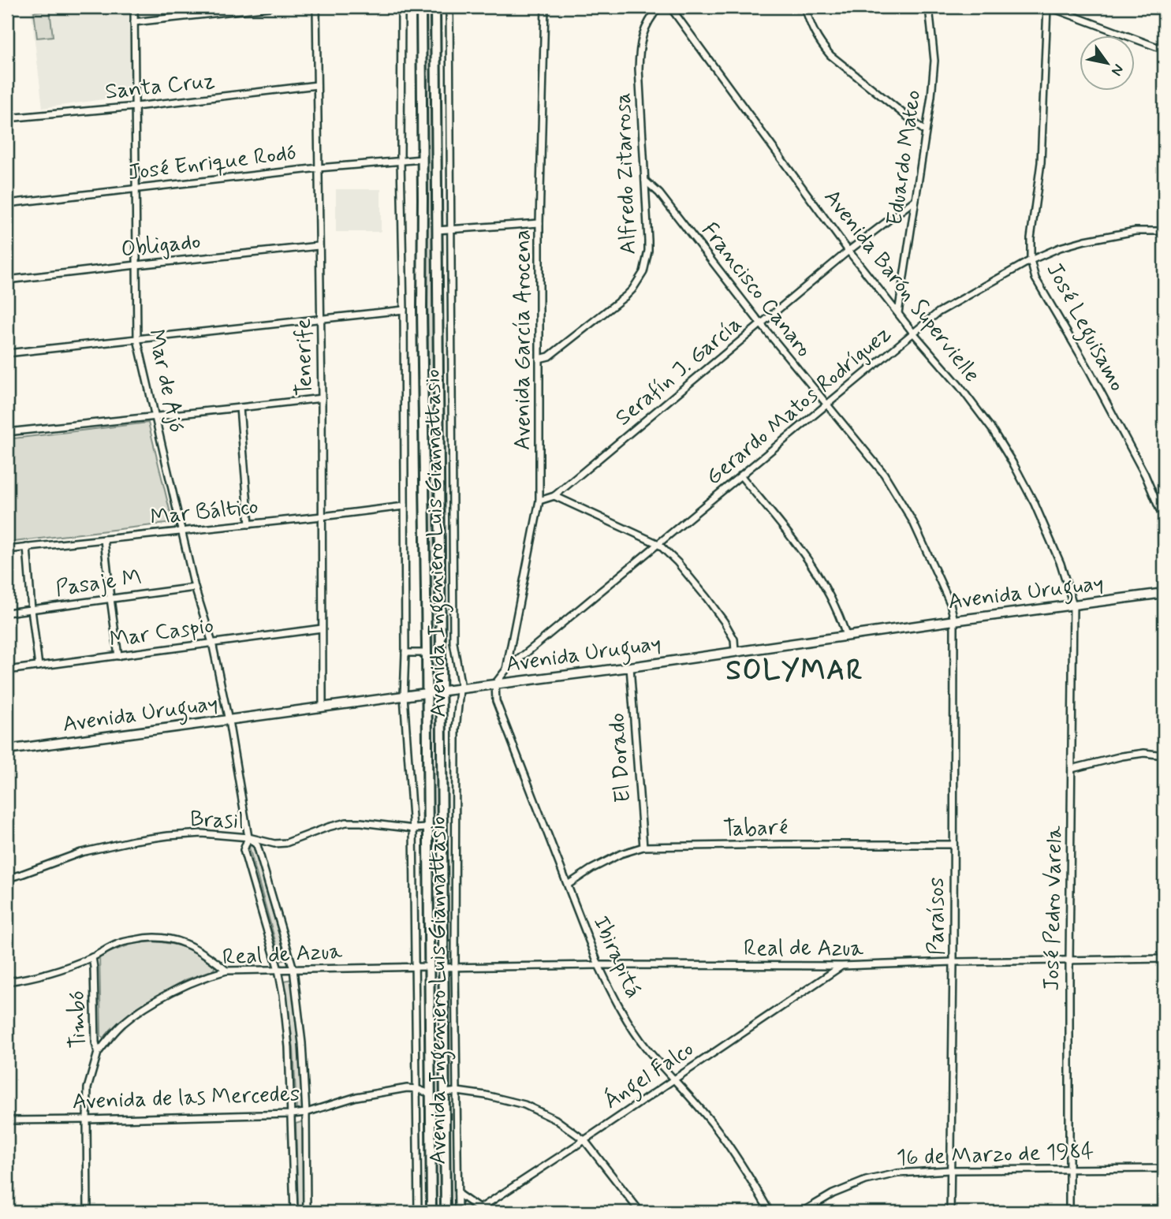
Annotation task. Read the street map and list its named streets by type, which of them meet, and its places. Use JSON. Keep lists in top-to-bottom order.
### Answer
{
  "streets": {
    "main road": ["Avenida Ingeniero Luis Giannattasio"],
    "street": [
      "Santa Cruz",
      "Eduardo Mateo",
      "José Enrique Rodó",
      "Alfredo Zitarrosa",
      "Obligado",
      "Avenida Barón Supervielle",
      "Francisco Canaro",
      "José Leguisamo",
      "Avenida García Arocena",
      "Tenerife",
      "Serafín J. García",
      "Mar de Ajó",
      "Gerardo Matos Rodríguez",
      "Mar Báltico",
      "Pasaje M",
      "Avenida Uruguay",
      "Mar Caspio",
      "El Dorado",
      "Brasil",
      "Tabaré",
      "José Pedro Varela",
      "Paraísos",
      "Real de Azua",
      "Ibirapitá",
      "Timbó",
      "Ángel Falco",
      "Avenida de las Mercedes",
      "16 de Marzo de 1984"
    ]
  },
  "crossings": [
    ["Santa Cruz", "Tenerife"],
    ["Santa Cruz", "Mar de Ajó"],
    ["Eduardo Mateo", "Avenida Barón Supervielle"],
    ["Eduardo Mateo", "Serafín J. García"],
    ["José Enrique Rodó", "Tenerife"],
    ["José Enrique Rodó", "Mar de Ajó"],
    ["José Enrique Rodó", "Avenida Ingeniero Luis Giannattasio"],
    ["Alfredo Zitarrosa", "Francisco Canaro"],
    ["Alfredo Zitarrosa", "Avenida García Arocena"],
    ["Obligado", "Tenerife"],
    ["Obligado", "Mar de Ajó"],
    ["Avenida Barón Supervielle", "Serafín J. García"],
    ["Avenida Barón Supervielle", "Gerardo Matos Rodríguez"],
    ["Avenida Barón Supervielle", "Avenida Uruguay"],
    ["Avenida Barón Supervielle", "José Pedro Varela"],
    ["Francisco Canaro", "Serafín J. García"],
    ["Francisco Canaro", "Gerardo Matos Rodríguez"],
    ["Francisco Canaro", "Avenida Uruguay"],
    ["Francisco Canaro", "Paraísos"],
    ["José Leguisamo", "Gerardo Matos Rodríguez"],
    ["Avenida García Arocena", "Serafín J. García"],
    ["Avenida García Arocena", "Gerardo Matos Rodríguez"],
    ["Tenerife", "Mar Báltico"],
    ["Tenerife", "Avenida Uruguay"],
    ["Tenerife", "Mar Caspio"],
    ["Mar de Ajó", "Mar Báltico"],
    ["Mar de Ajó", "Pasaje M"],
    ["Mar de Ajó", "Avenida Uruguay"],
    ["Mar de Ajó", "Mar Caspio"],
    ["Mar de Ajó", "Brasil"],
    ["Gerardo Matos Rodríguez", "Avenida Uruguay"],
    ["Gerardo Matos Rodríguez", "Ibirapitá"],
    ["Mar Báltico", "Avenida Ingeniero Luis Giannattasio"],
    ["Avenida Ingeniero Luis Giannattasio", "Avenida Uruguay"],
    ["Avenida Ingeniero Luis Giannattasio", "Brasil"],
    ["Avenida Ingeniero Luis Giannattasio", "Real de Azua"],
    ["Avenida Ingeniero Luis Giannattasio", "Avenida de las Mercedes"],
    ["Avenida Uruguay", "El Dorado"],
    ["Avenida Uruguay", "José Pedro Varela"],
    ["Avenida Uruguay", "Paraísos"],
    ["Avenida Uruguay", "Ibirapitá"],
    ["El Dorado", "Tabaré"],
    ["Tabaré", "Paraísos"],
    ["Tabaré", "Ibirapitá"],
    ["José Pedro Varela", "Real de Azua"],
    ["José Pedro Varela", "16 de Marzo de 1984"],
    ["Paraísos", "Real de Azua"],
    ["Paraísos", "16 de Marzo de 1984"],
    ["Real de Azua", "Ibirapitá"],
    ["Real de Azua", "Timbó"],
    ["Real de Azua", "Ángel Falco"],
    ["Ibirapitá", "Ángel Falco"],
    ["Timbó", "Avenida de las Mercedes"]
  ],
  "districts": ["SOLYMAR"],
  "north": "bottom right"
}
